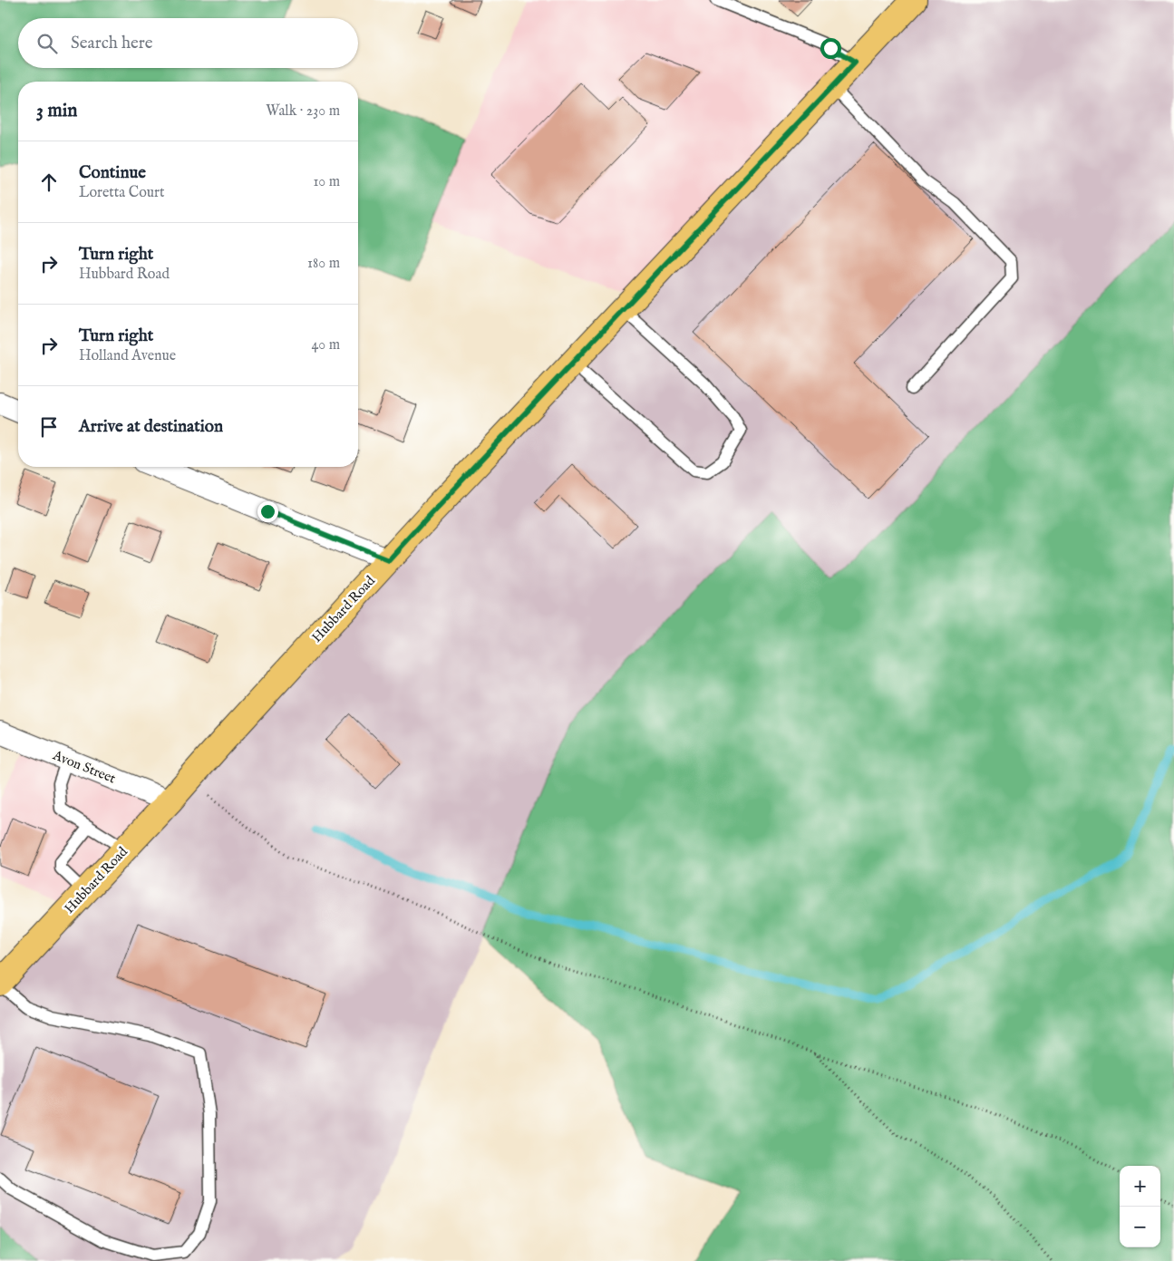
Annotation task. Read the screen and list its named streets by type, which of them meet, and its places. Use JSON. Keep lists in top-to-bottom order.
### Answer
{
  "streets": {
    "main road": ["Hubbard Road"],
    "street": ["Avon Street"]
  },
  "crossings": [
    ["Hubbard Road", "Avon Street"]
  ],
  "page": {
    "search": "Search here",
    "heading": ["3 min", "Walk · 230 m"],
    "list": [
      ["Continue", "Loretta Court", "10 m"],
      ["Turn right", "Hubbard Road", "180 m"],
      ["Turn right", "Holland Avenue", "40 m"],
      "Arrive at destination"
    ],
    "map_buttons": ["+", "−"]
  }
}
